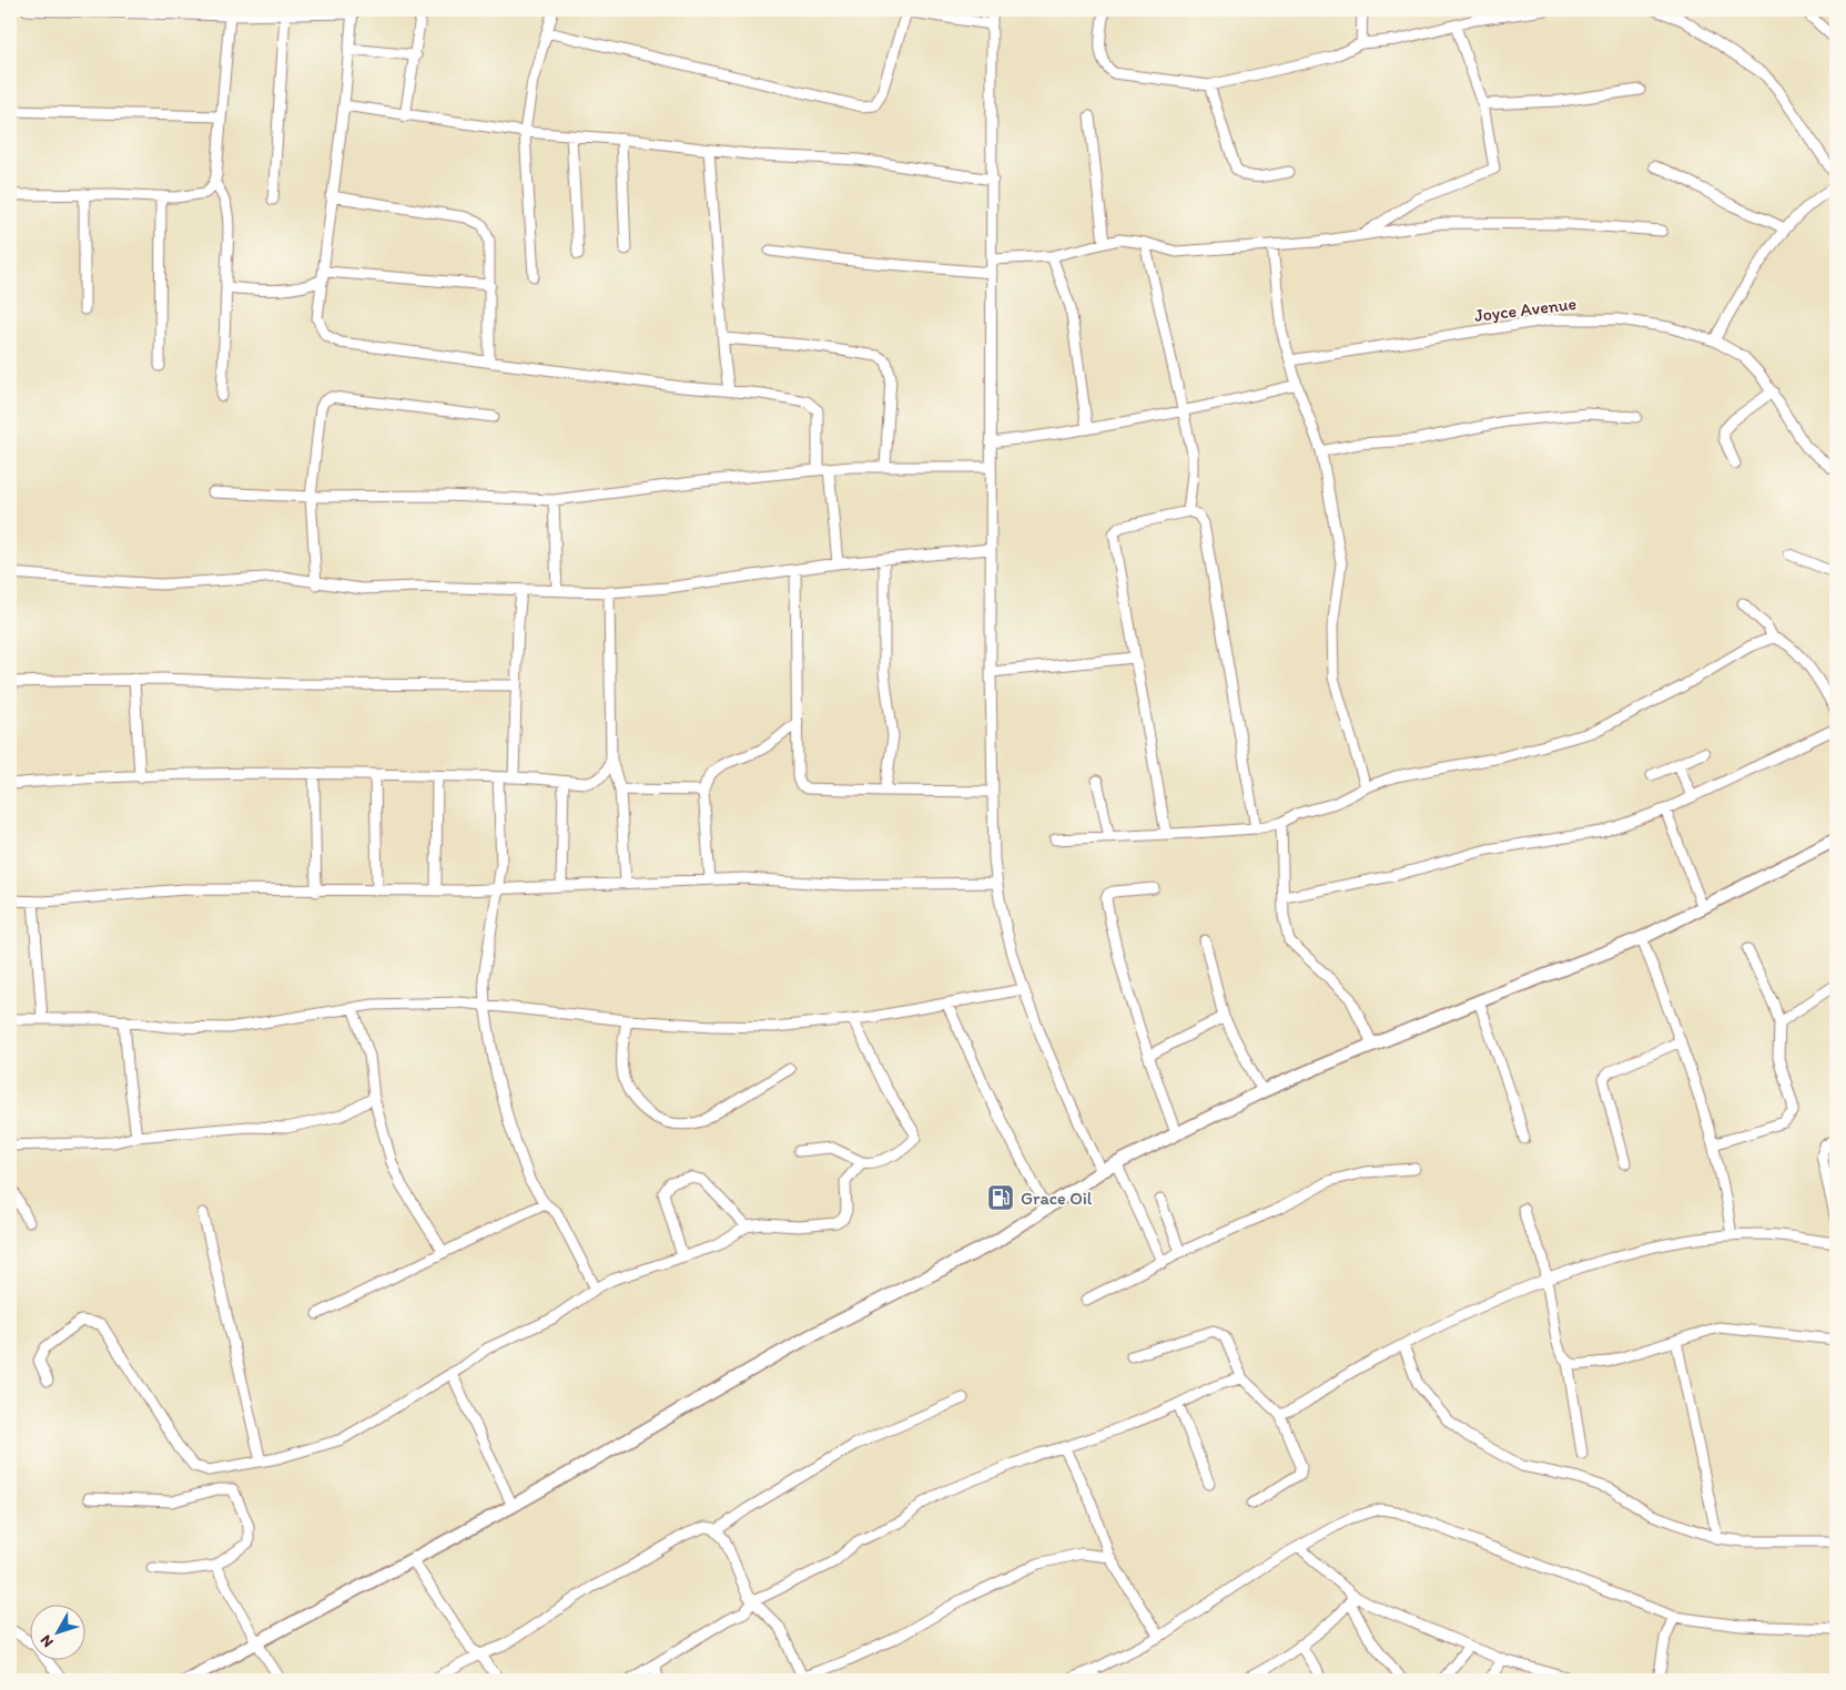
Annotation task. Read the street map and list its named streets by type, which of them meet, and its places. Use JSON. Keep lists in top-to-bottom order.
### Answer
{
  "streets": {
    "street": ["Joyce Avenue"]
  },
  "places": {
    "fuel station": ["Grace Oil"]
  },
  "north": "bottom left"
}
